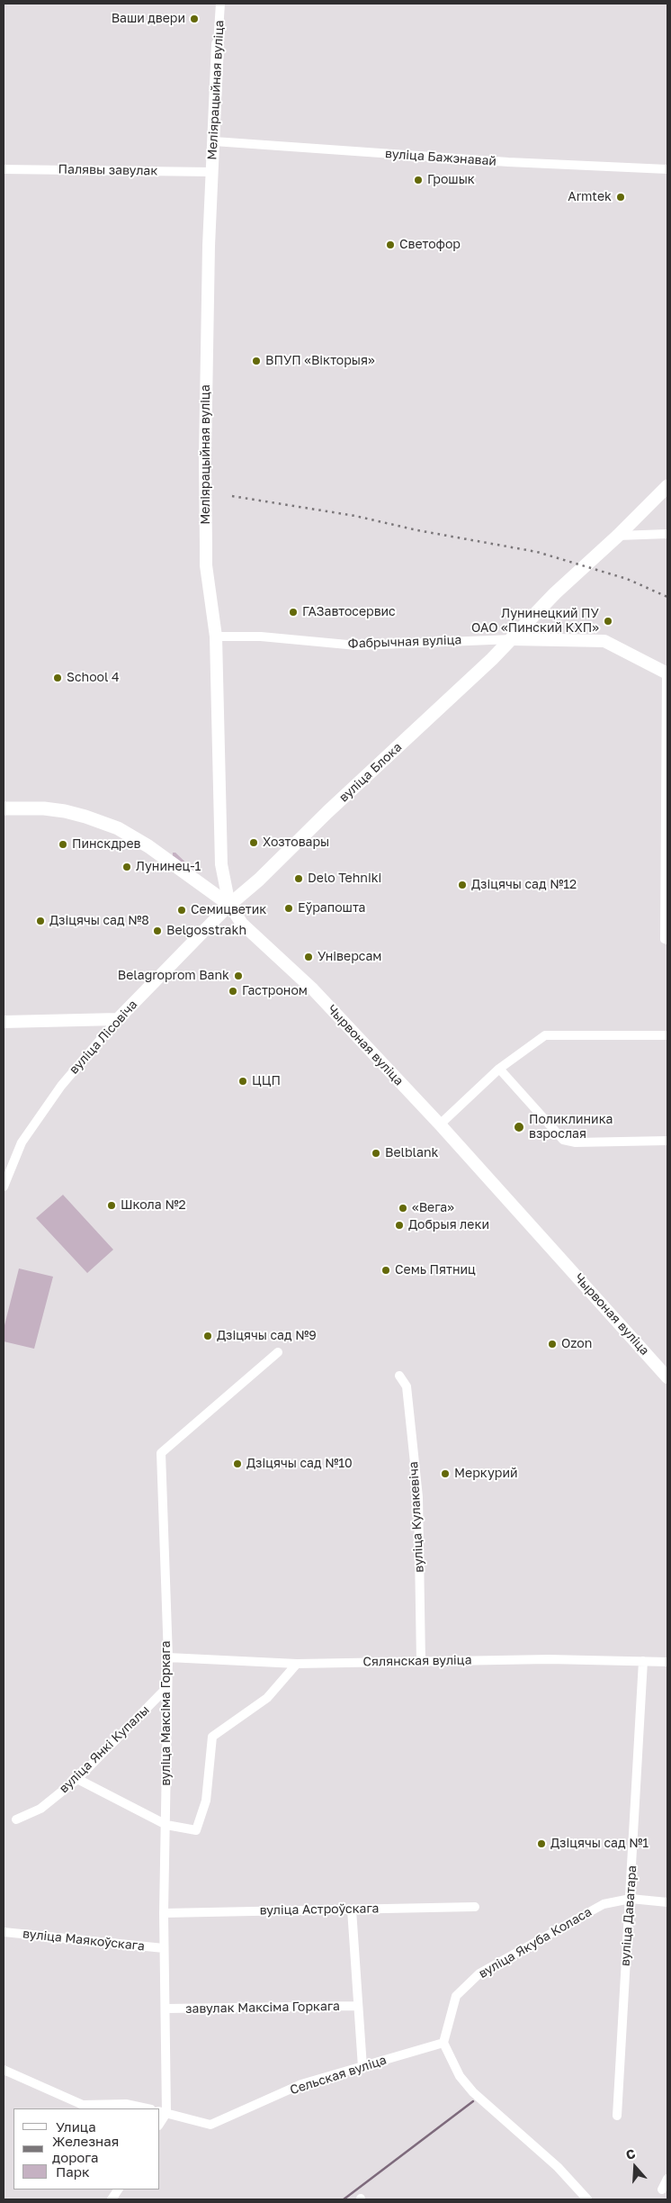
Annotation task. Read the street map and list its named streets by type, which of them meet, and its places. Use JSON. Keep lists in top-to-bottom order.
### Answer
{
  "streets": {
    "main road": ["вуліца Блока", "Чырвоная вуліца"],
    "street": [
      "Меліярацыйная вуліца",
      "вуліца Бажэнавай",
      "Палявы завулак",
      "Фабрычная вуліца",
      "вуліца Лісовіча",
      "вуліца Кулакевіча",
      "Сялянская вуліца",
      "вуліца Максіма Горкага",
      "вуліца Янкі Купалы",
      "вуліца Астроўскага",
      "вуліца Даватара",
      "вуліца Маякоўскага",
      "вуліца Якуба Коласа",
      "завулак Максіма Горкага",
      "Сельская вуліца"
    ]
  },
  "crossings": [
    ["Меліярацыйная вуліца", "вуліца Бажэнавай"],
    ["Меліярацыйная вуліца", "Палявы завулак"],
    ["Меліярацыйная вуліца", "Фабрычная вуліца"],
    ["Меліярацыйная вуліца", "вуліца Блока"],
    ["Меліярацыйная вуліца", "вуліца Лісовіча"],
    ["Меліярацыйная вуліца", "Чырвоная вуліца"],
    ["Фабрычная вуліца", "вуліца Блока"],
    ["вуліца Блока", "вуліца Лісовіча"],
    ["вуліца Блока", "Чырвоная вуліца"],
    ["вуліца Лісовіча", "Чырвоная вуліца"],
    ["вуліца Кулакевіча", "Сялянская вуліца"],
    ["Сялянская вуліца", "вуліца Максіма Горкага"],
    ["Сялянская вуліца", "вуліца Даватара"],
    ["вуліца Максіма Горкага", "вуліца Янкі Купалы"],
    ["вуліца Максіма Горкага", "вуліца Астроўскага"],
    ["вуліца Максіма Горкага", "вуліца Маякоўскага"],
    ["вуліца Максіма Горкага", "завулак Максіма Горкага"],
    ["вуліца Максіма Горкага", "Сельская вуліца"],
    ["вуліца Даватара", "вуліца Якуба Коласа"],
    ["вуліца Якуба Коласа", "Сельская вуліца"]
  ],
  "places": [
    "Ваши двери",
    "Грошык",
    "Armtek",
    "Светофор",
    "ВПУП «Вікторыя»",
    "ГАЗавтосервис",
    "Лунинецкий ПУ ОАО «Пинский КХП»",
    "School 4",
    "Хозтовары",
    "Пинскдрев",
    "Лунинец-1",
    "Delo Tehniki",
    "Дзіцячы сад №12",
    "Еўрапошта",
    "Семицветик",
    "Дзіцячы сад №8",
    "Belgosstrakh",
    "Універсам",
    "Belagroprom Bank",
    "Гастроном",
    "ЦЦП",
    "Поликлиника взрослая",
    "Belblank",
    "Школа №2",
    "«Вега»",
    "Добрыя леки",
    "Семь Пятниц",
    "Дзіцячы сад №9",
    "Ozon",
    "Дзіцячы сад №10",
    "Меркурий",
    "Дзіцячы сад №1"
  ],
  "legend": ["Улица", "Железная дорога", "Парк"],
  "north": "top"
}
